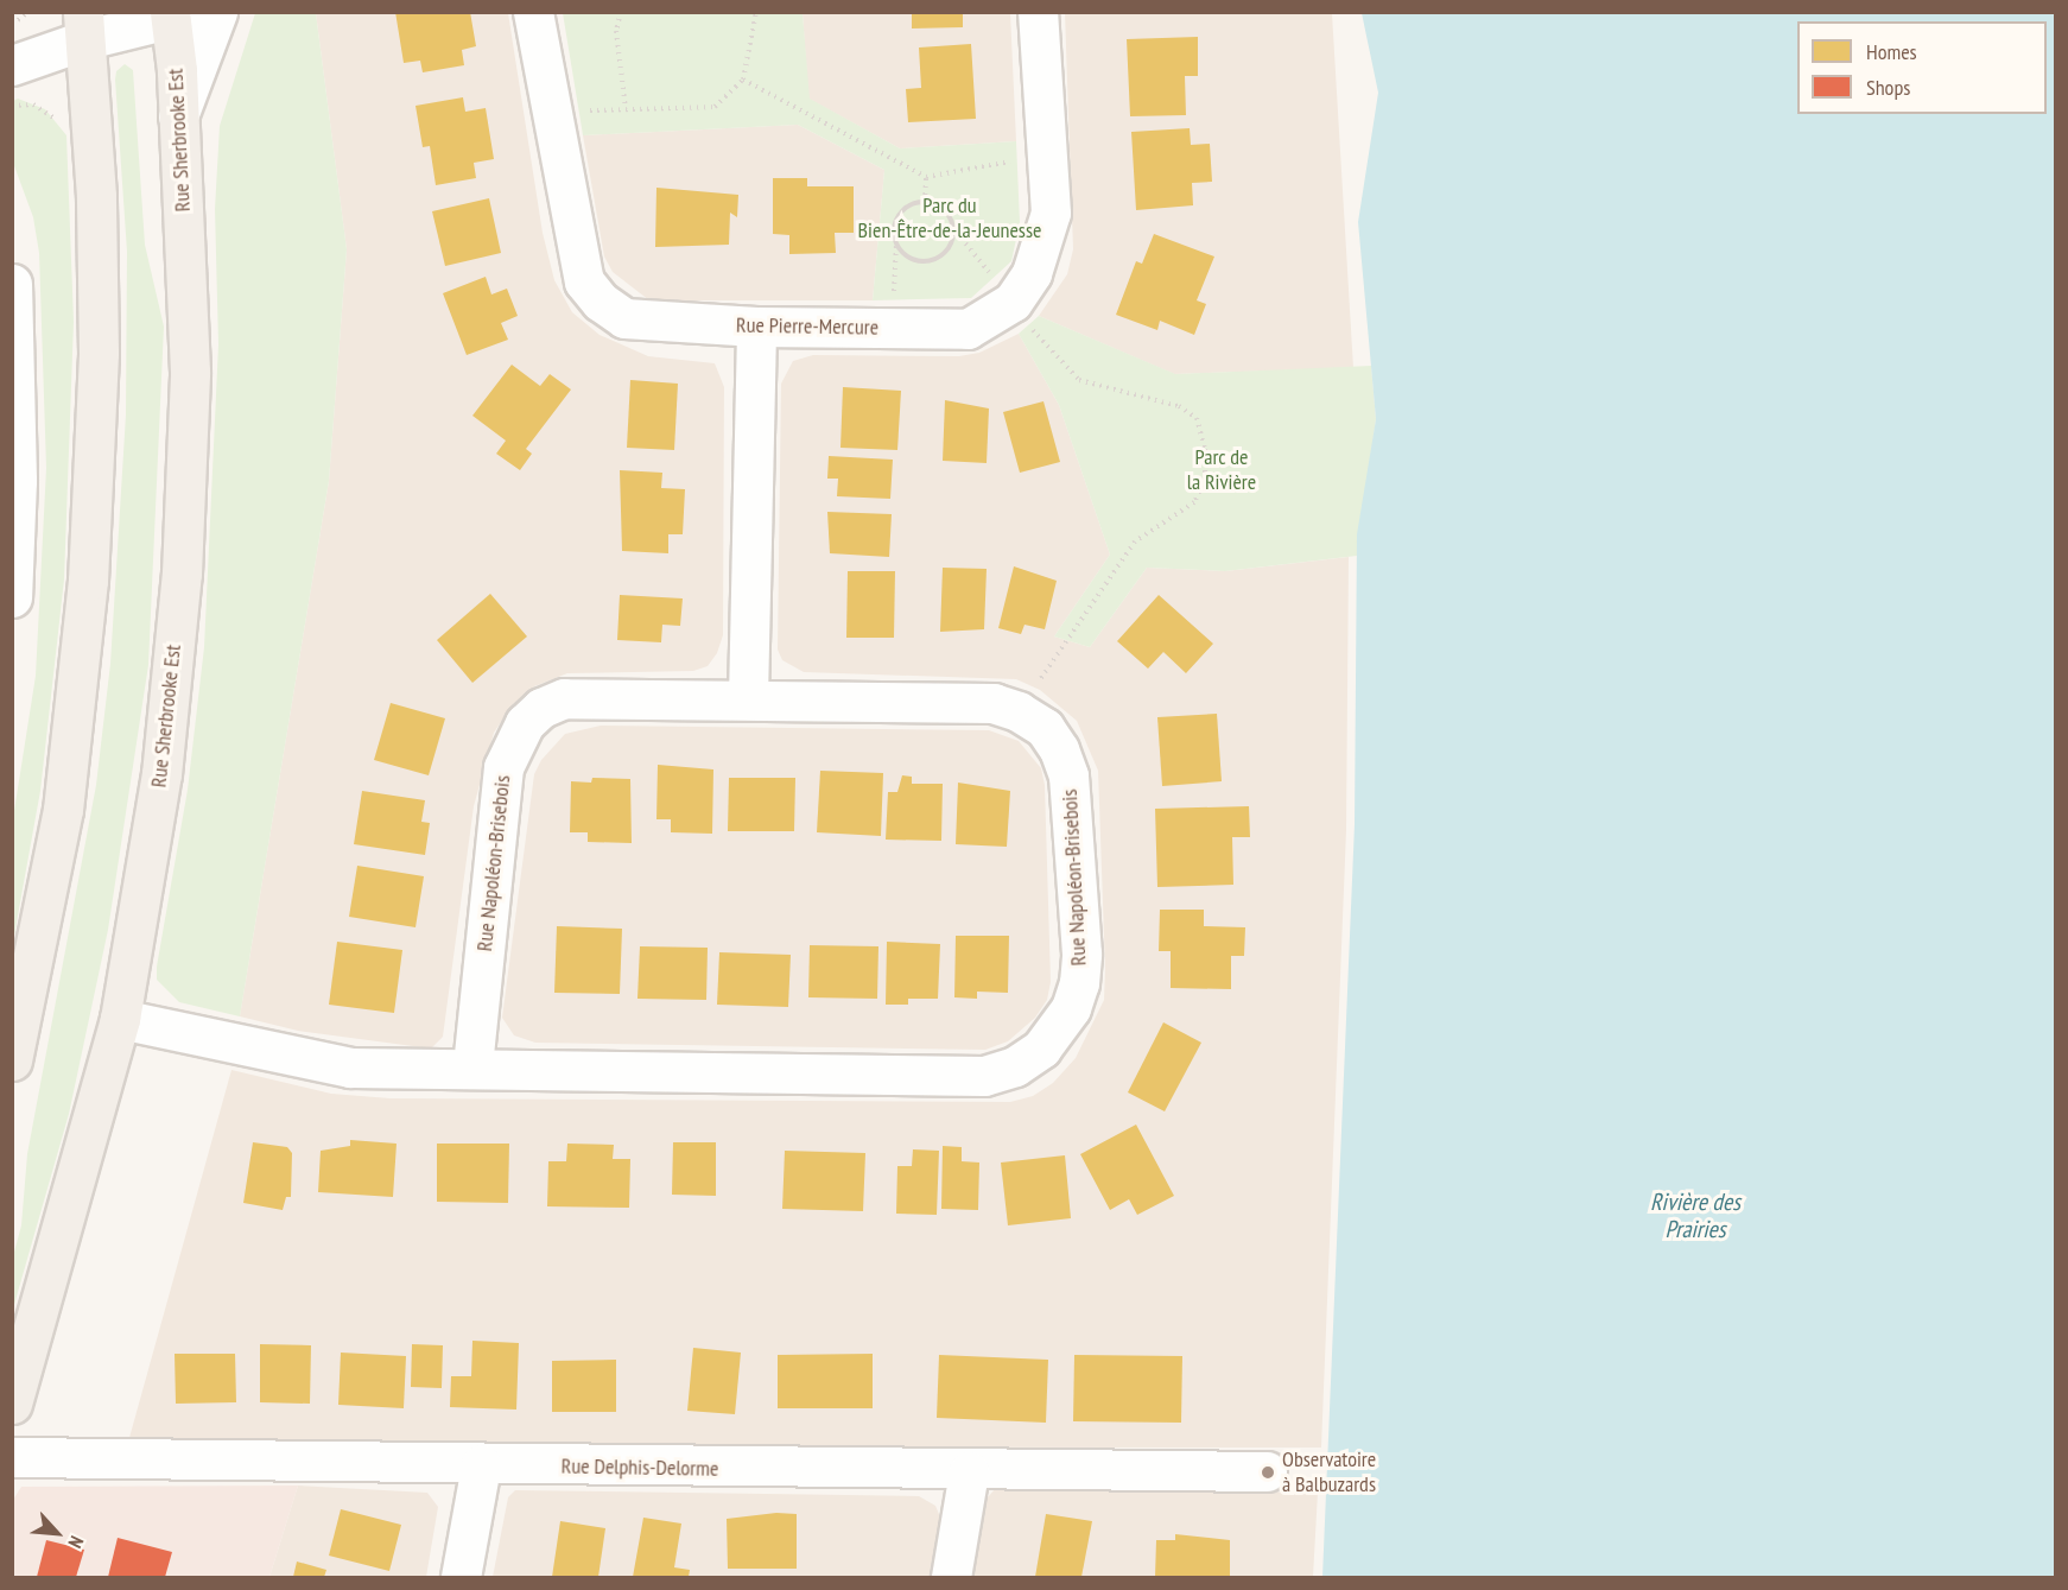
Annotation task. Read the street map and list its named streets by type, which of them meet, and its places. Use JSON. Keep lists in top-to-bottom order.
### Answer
{
  "streets": {
    "main road": ["Rue Sherbrooke Est"],
    "street": ["Rue Pierre-Mercure", "Rue Napoléon-Brisebois", "Rue Delphis-Delorme"]
  },
  "crossings": [
    ["Rue Sherbrooke Est", "Rue Napoléon-Brisebois"]
  ],
  "water": ["Rivière des Prairies"],
  "parks": ["Parc du Bien-Être-de-la-Jeunesse", "Parc de la Rivière"],
  "places": ["Observatoire à Balbuzards"],
  "legend": ["Homes", "Shops"],
  "north": "bottom right"
}
